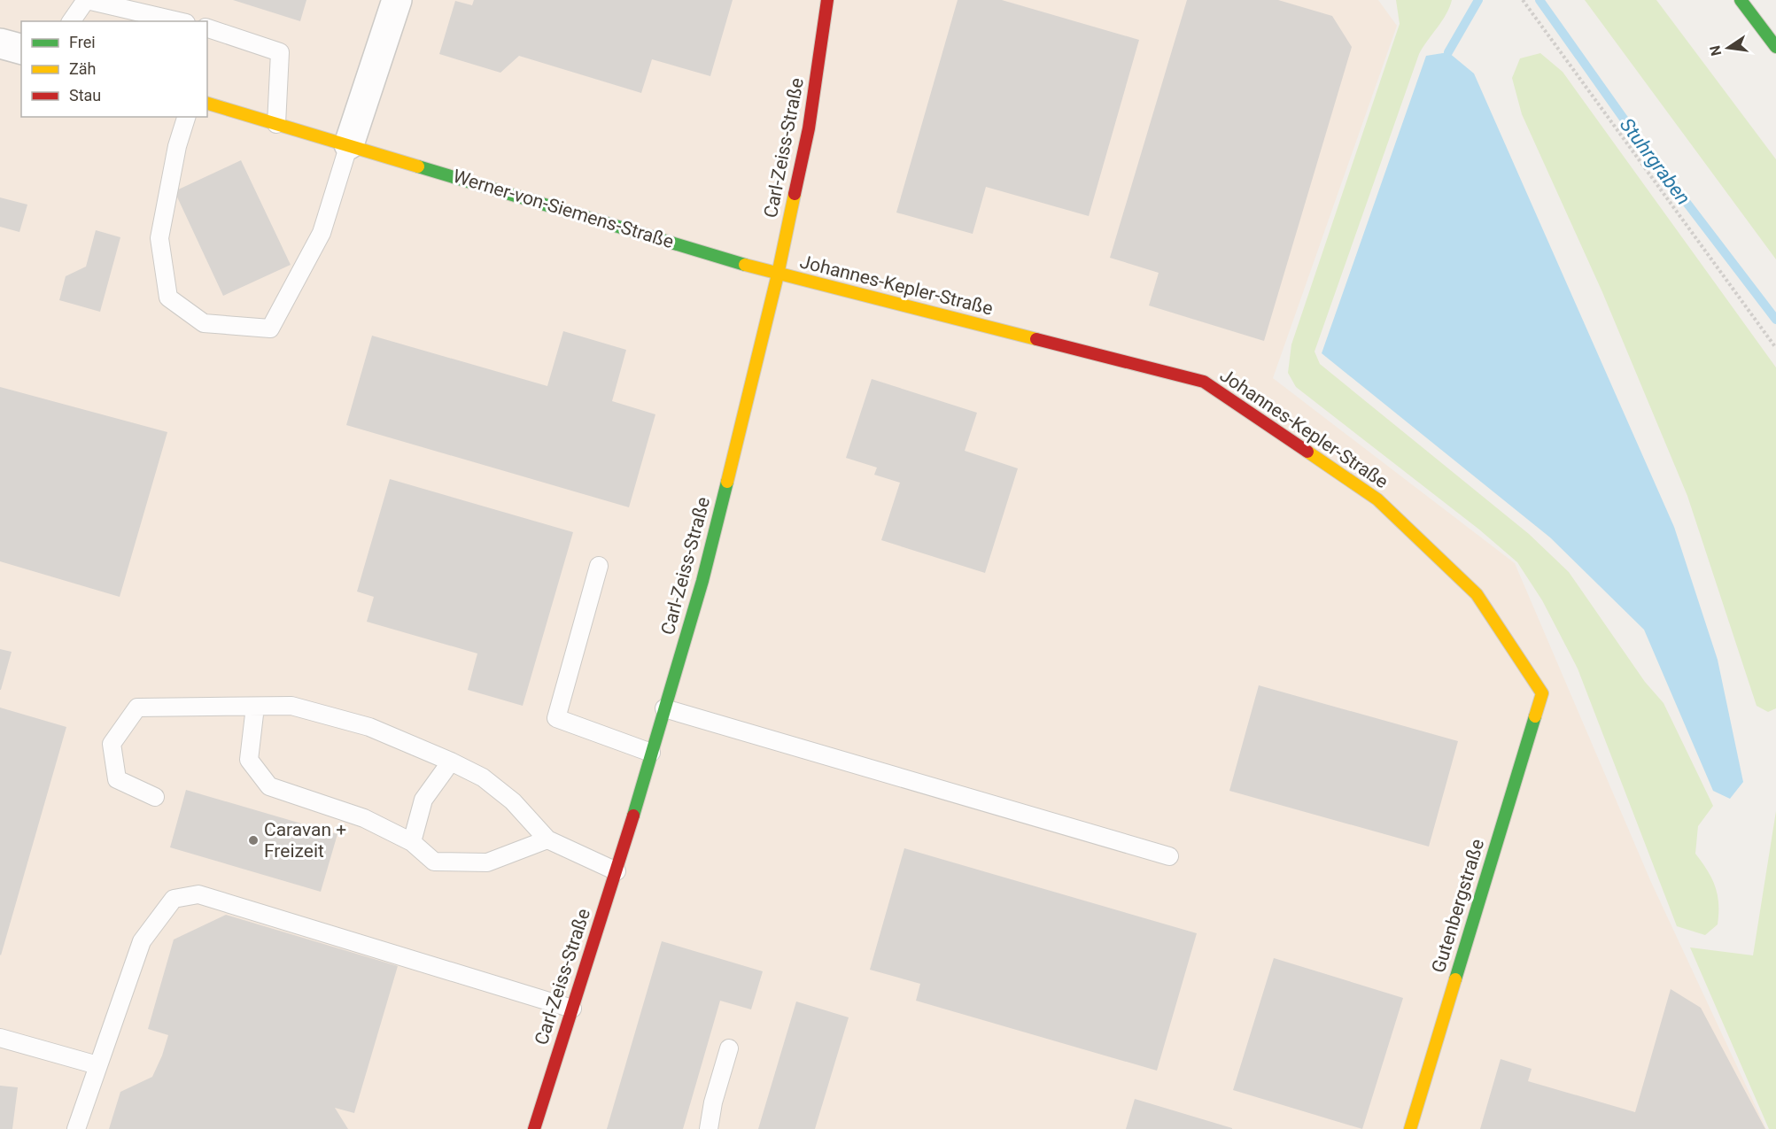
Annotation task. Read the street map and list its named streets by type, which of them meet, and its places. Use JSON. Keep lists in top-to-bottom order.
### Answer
{
  "streets": {
    "main road": [
      "Carl-Zeiss-Straße",
      "Werner-von-Siemens-Straße",
      "Johannes-Kepler-Straße",
      "Gutenbergstraße"
    ]
  },
  "crossings": [
    ["Carl-Zeiss-Straße", "Werner-von-Siemens-Straße"],
    ["Carl-Zeiss-Straße", "Johannes-Kepler-Straße"],
    ["Werner-von-Siemens-Straße", "Johannes-Kepler-Straße"],
    ["Johannes-Kepler-Straße", "Gutenbergstraße"]
  ],
  "water": ["Stuhrgraben"],
  "places": ["Caravan + Freizeit"],
  "legend": ["Frei", "Zäh", "Stau"],
  "north": "left"
}
